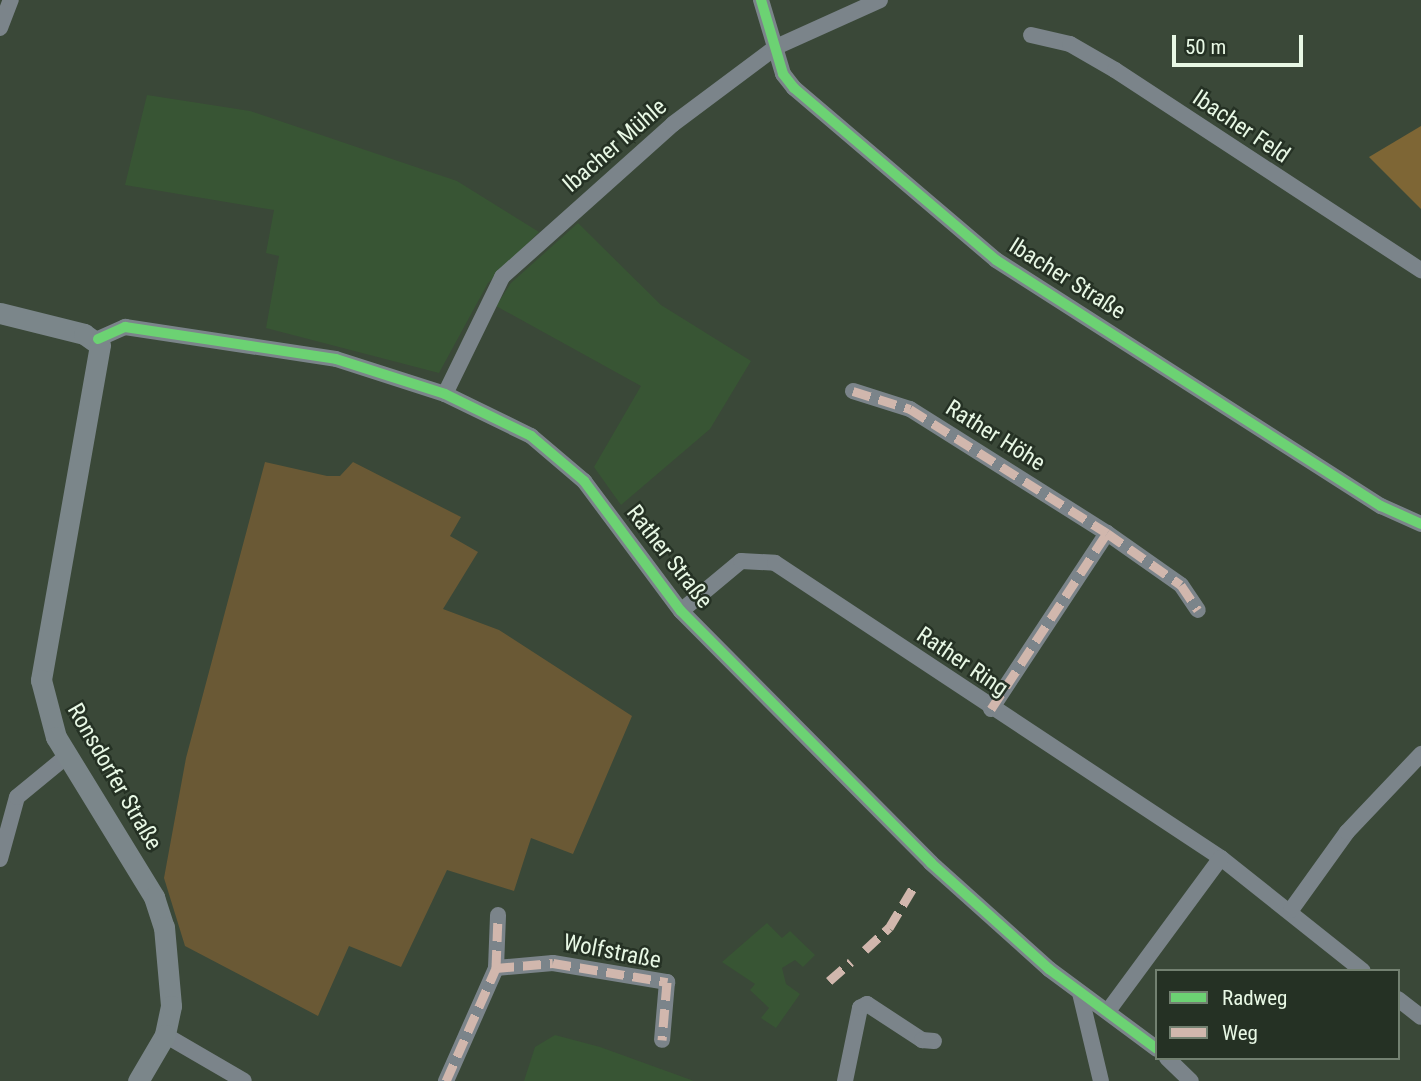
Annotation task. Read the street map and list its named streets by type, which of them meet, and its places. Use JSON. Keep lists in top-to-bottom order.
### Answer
{
  "streets": {
    "main road": ["Ronsdorfer Straße"],
    "street": [
      "Ibacher Feld",
      "Ibacher Mühle",
      "Ibacher Straße",
      "Rather Höhe",
      "Rather Straße",
      "Rather Ring",
      "Wolfstraße"
    ]
  },
  "crossings": [
    ["Ibacher Mühle", "Ibacher Straße"],
    ["Ibacher Mühle", "Rather Straße"],
    ["Rather Straße", "Rather Ring"],
    ["Rather Straße", "Ronsdorfer Straße"]
  ],
  "legend": ["Radweg", "Weg"],
  "scale_bar": "50 m"
}
